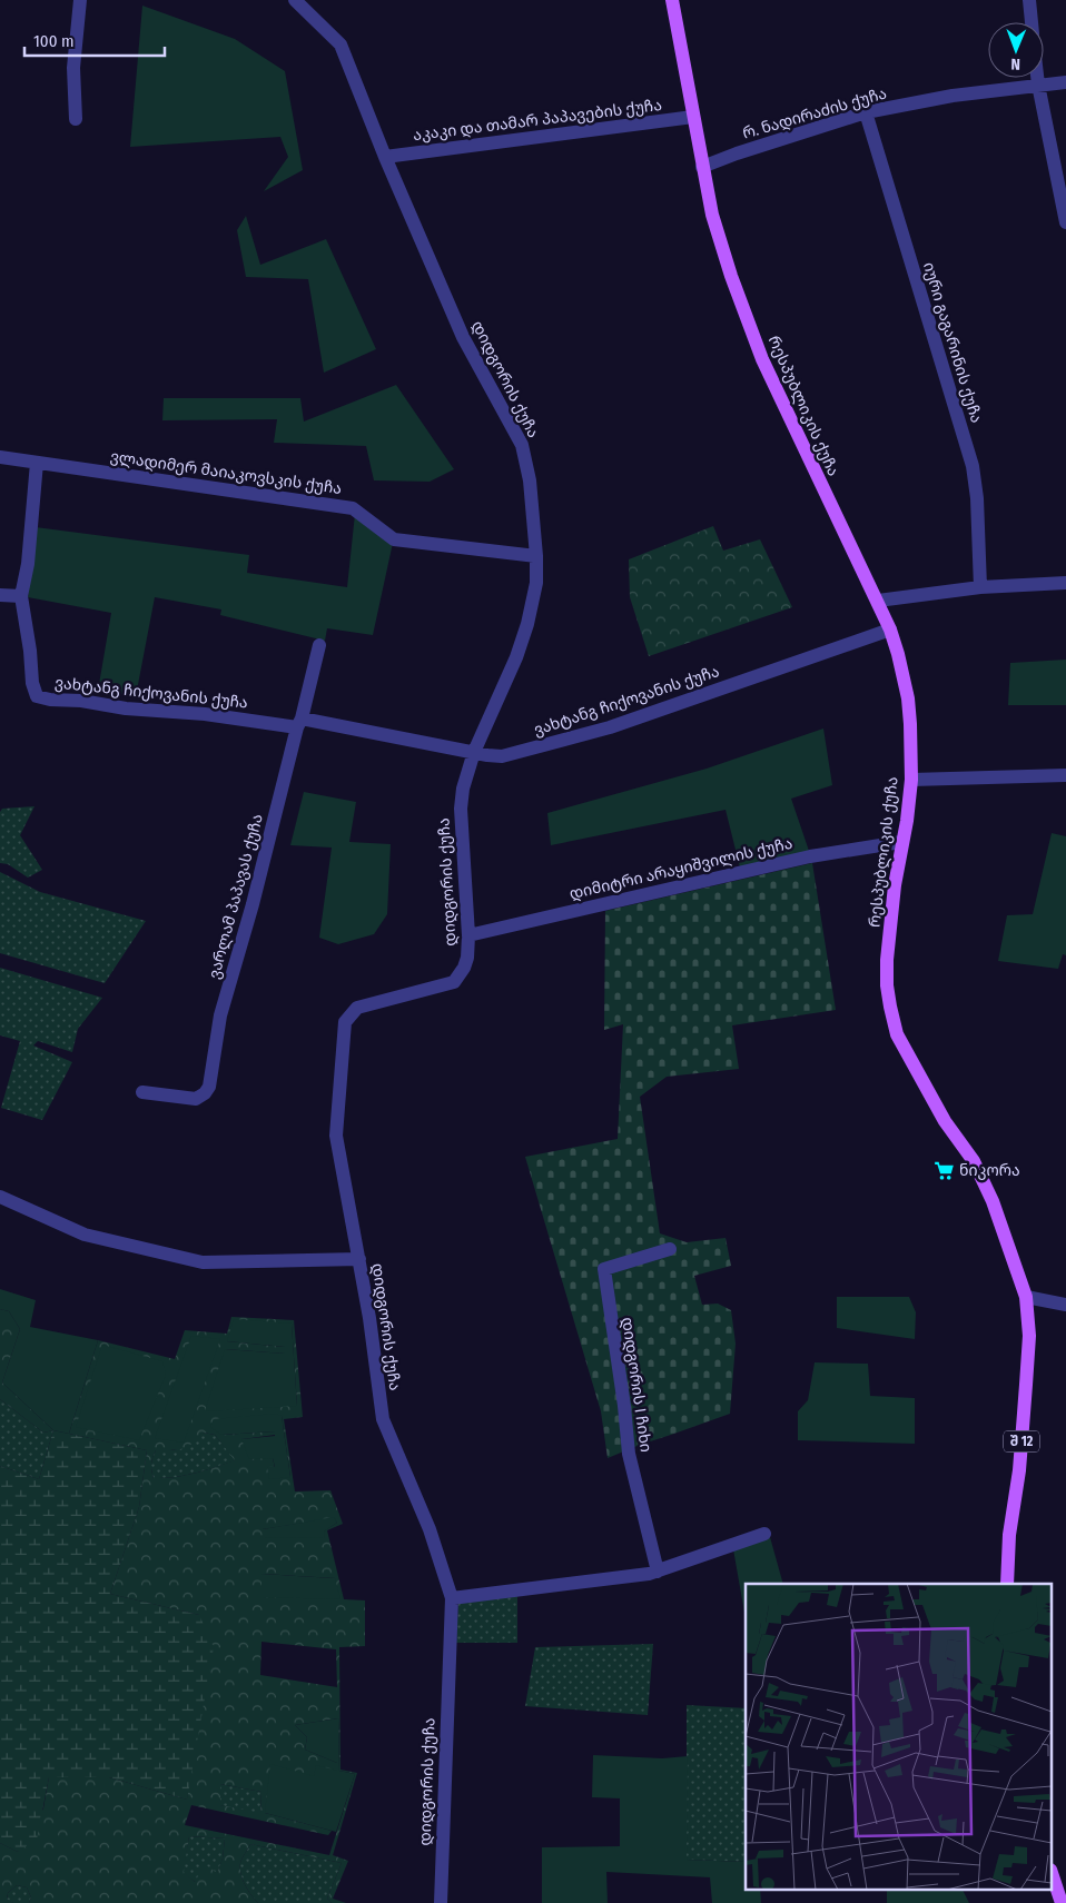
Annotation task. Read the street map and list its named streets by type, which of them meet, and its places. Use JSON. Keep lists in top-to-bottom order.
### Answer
{
  "streets": {
    "main road": ["რესპუბლიკის ქუჩა", "შ 12"],
    "street": [
      "რ. ნადირაძის ქუჩა",
      "აკაკი და თამარ პაპავების ქუჩა",
      "იური გაგარინის ქუჩა",
      "დიდგორის ქუჩა",
      "ვლადიმერ მაიაკოვსკის ქუჩა",
      "ვახტანგ ჩიქოვანის ქუჩა",
      "დიმიტრი არაყიშვილის ქუჩა",
      "ვარლამ პაპავას ქუჩა",
      "დიდგორის I ჩიხი"
    ]
  },
  "crossings": [
    ["რ. ნადირაძის ქუჩა", "იური გაგარინის ქუჩა"],
    ["რ. ნადირაძის ქუჩა", "რესპუბლიკის ქუჩა"],
    ["აკაკი და თამარ პაპავების ქუჩა", "დიდგორის ქუჩა"],
    ["აკაკი და თამარ პაპავების ქუჩა", "რესპუბლიკის ქუჩა"],
    ["დიდგორის ქუჩა", "ვლადიმერ მაიაკოვსკის ქუჩა"],
    ["დიდგორის ქუჩა", "ვახტანგ ჩიქოვანის ქუჩა"],
    ["დიდგორის ქუჩა", "დიმიტრი არაყიშვილის ქუჩა"],
    ["რესპუბლიკის ქუჩა", "ვახტანგ ჩიქოვანის ქუჩა"],
    ["რესპუბლიკის ქუჩა", "დიმიტრი არაყიშვილის ქუჩა"],
    ["ვახტანგ ჩიქოვანის ქუჩა", "ვარლამ პაპავას ქუჩა"]
  ],
  "places": {
    "supermarket": ["ნიკორა"]
  },
  "scale_bar": "100 m",
  "north": "bottom"
}
